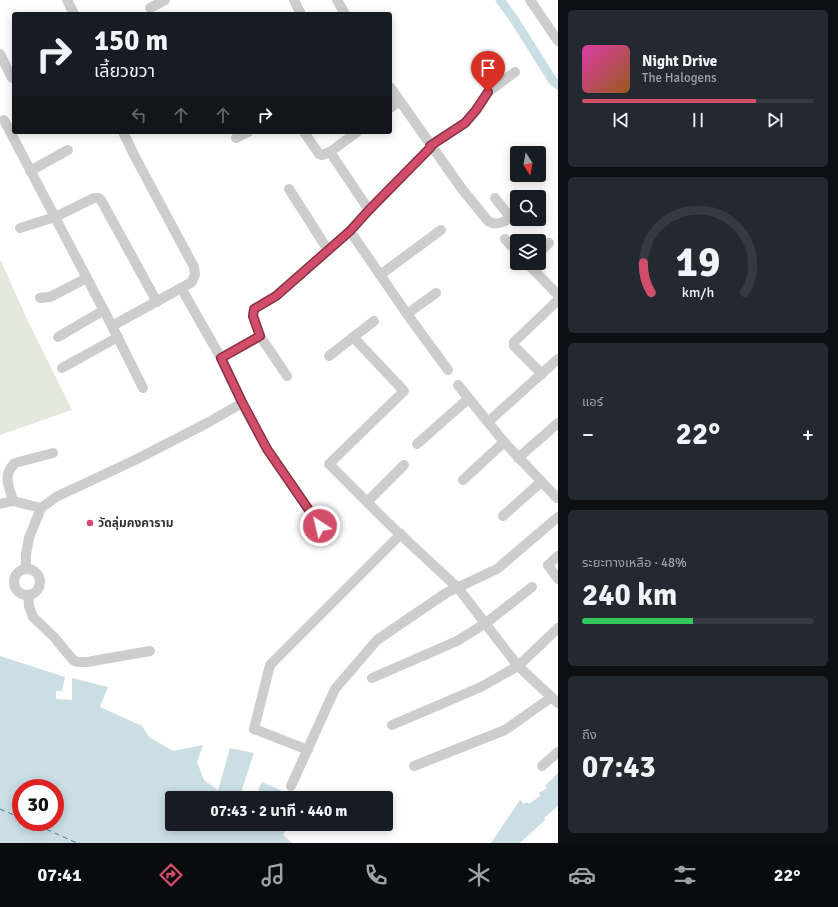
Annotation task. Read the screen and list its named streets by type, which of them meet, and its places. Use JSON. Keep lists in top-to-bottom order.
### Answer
{
  "places": ["วัดลุ่มคงคาราม"],
  "north": "bottom",
  "page": {
    "turn": ["150 m", "เลี้ยวขวา"],
    "song": ["Night Drive", "The Halogens"],
    "tile": [
      "แอร์",
      ["ระยะทางเหลือ · 48%", "240 km"],
      ["ถึง", "07:43"]
    ],
    "heat": ["−", "22°", "+"],
    "limit": "30",
    "trip": "07:43 · 2 นาที · 440 m",
    "tabs": ["07:41", "22°"],
    "gauge": ["19", "km/h"]
  }
}
